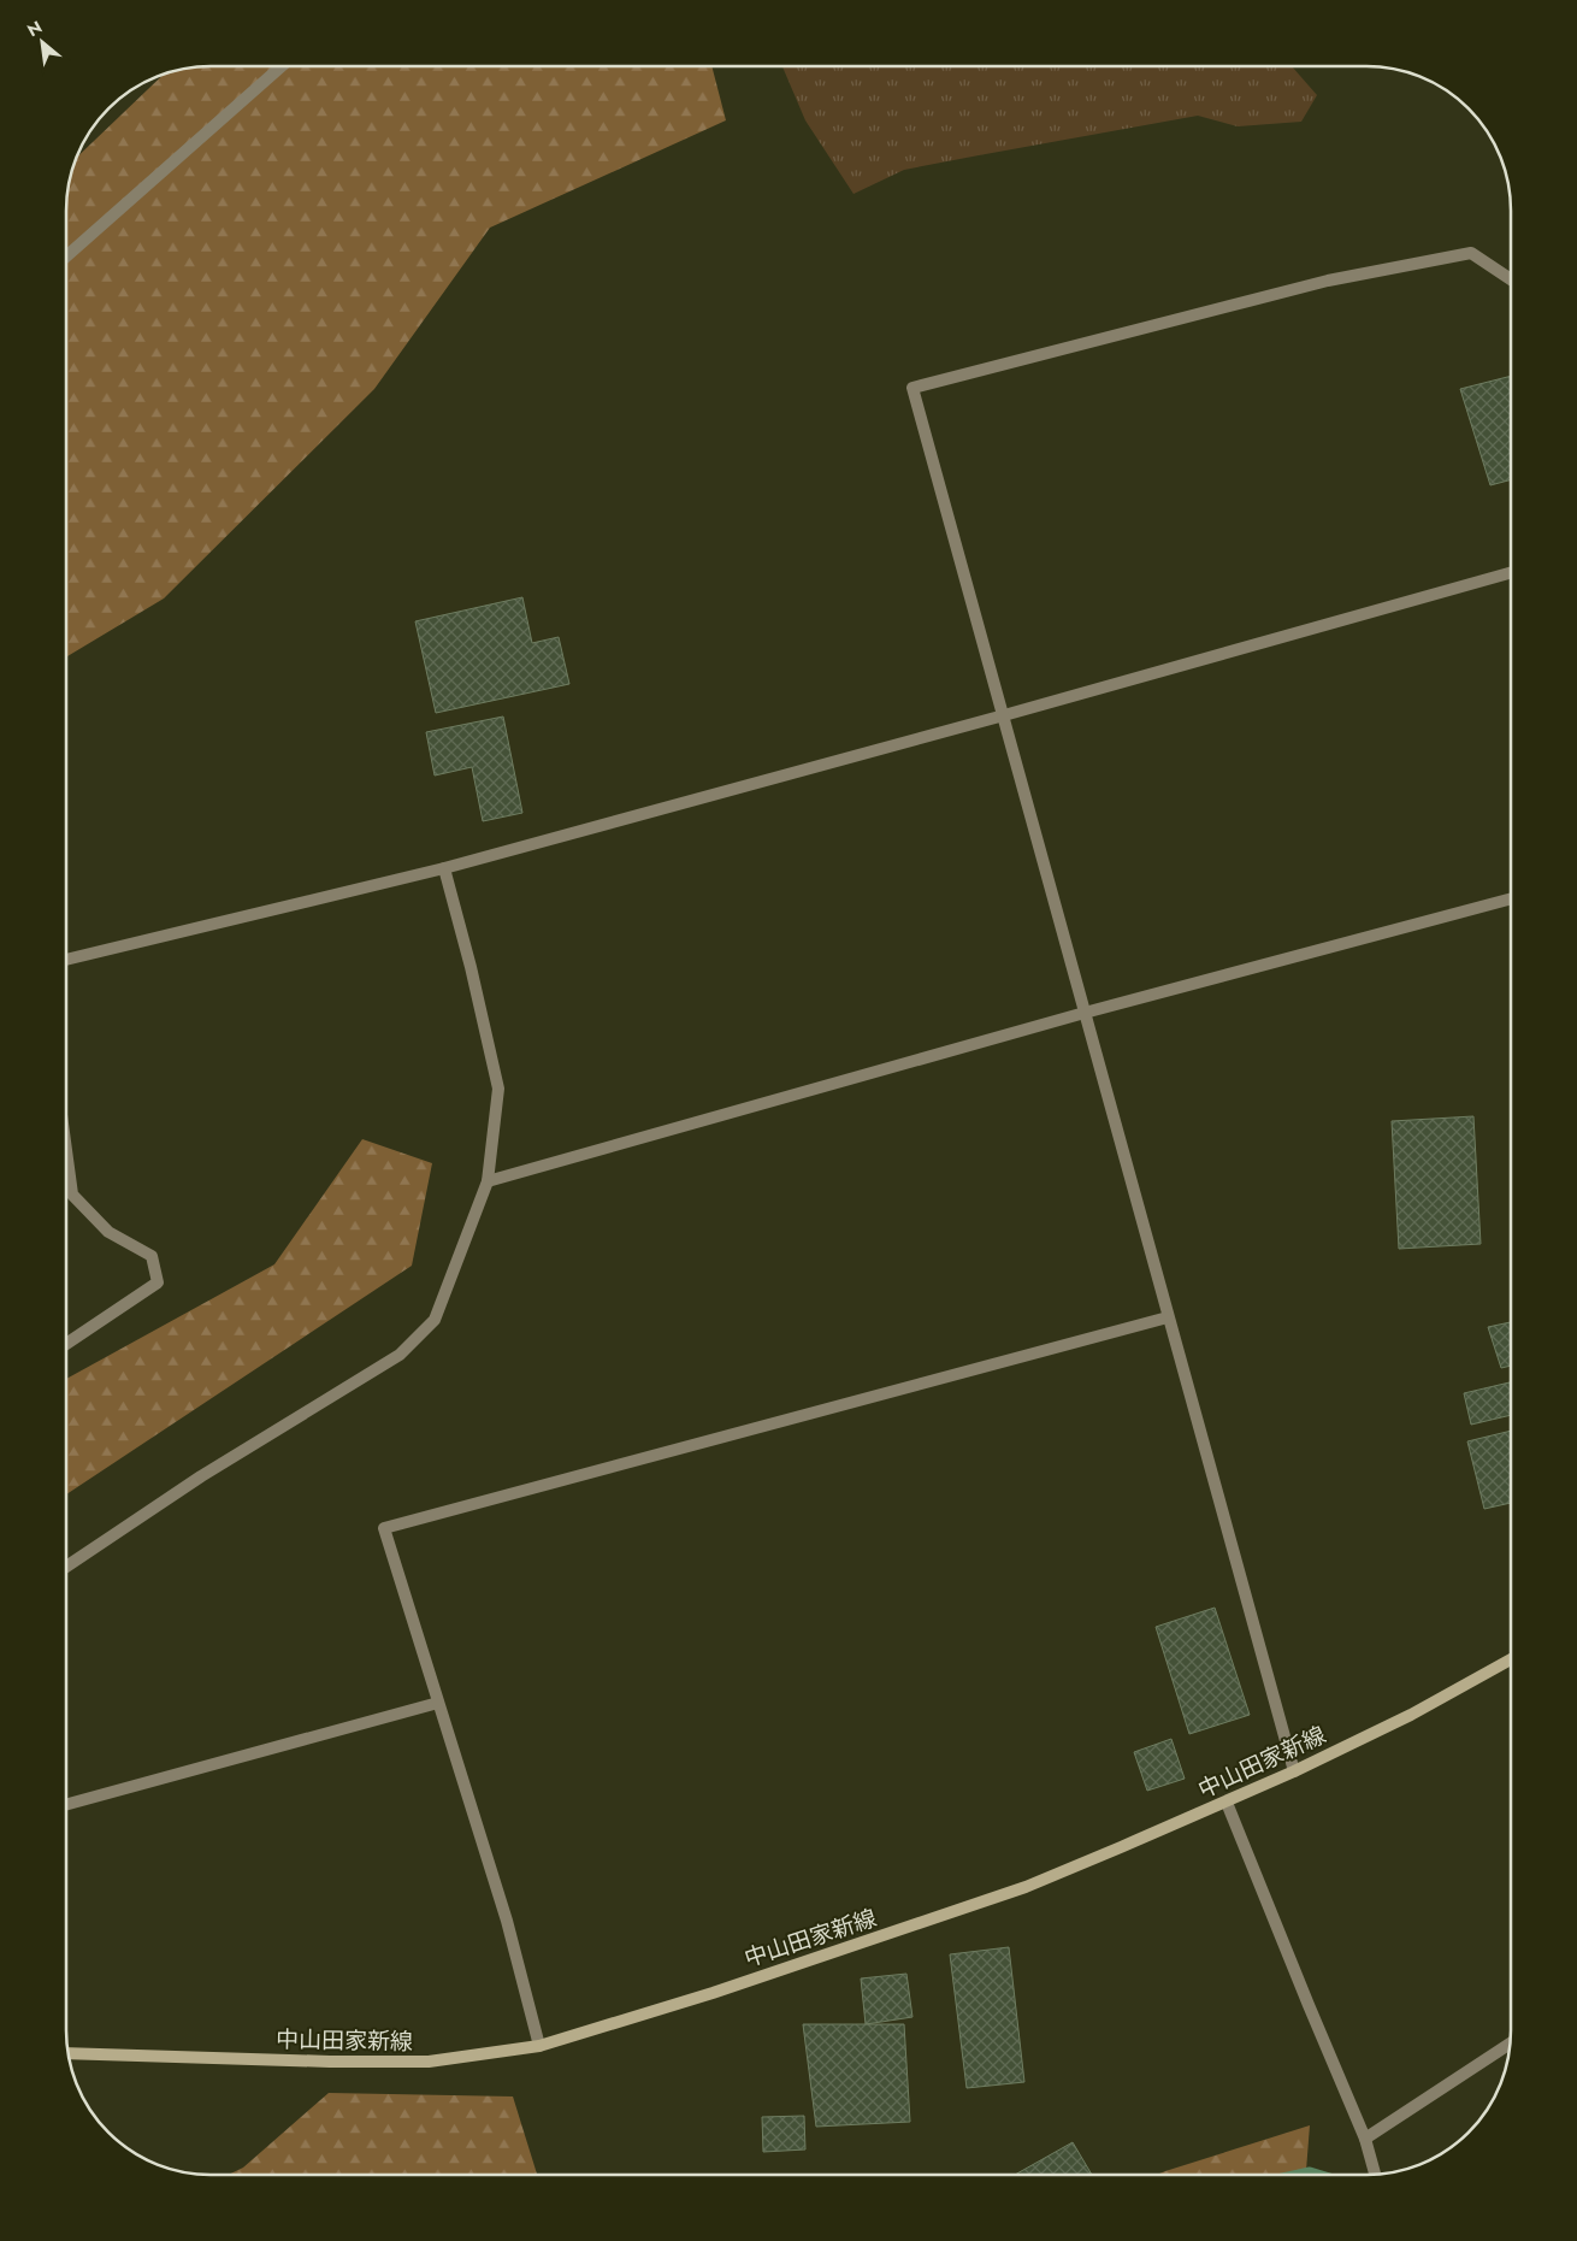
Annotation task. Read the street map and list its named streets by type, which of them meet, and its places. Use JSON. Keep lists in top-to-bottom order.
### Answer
{
  "streets": {
    "main road": ["中山田家新線"]
  },
  "north": "top left"
}
